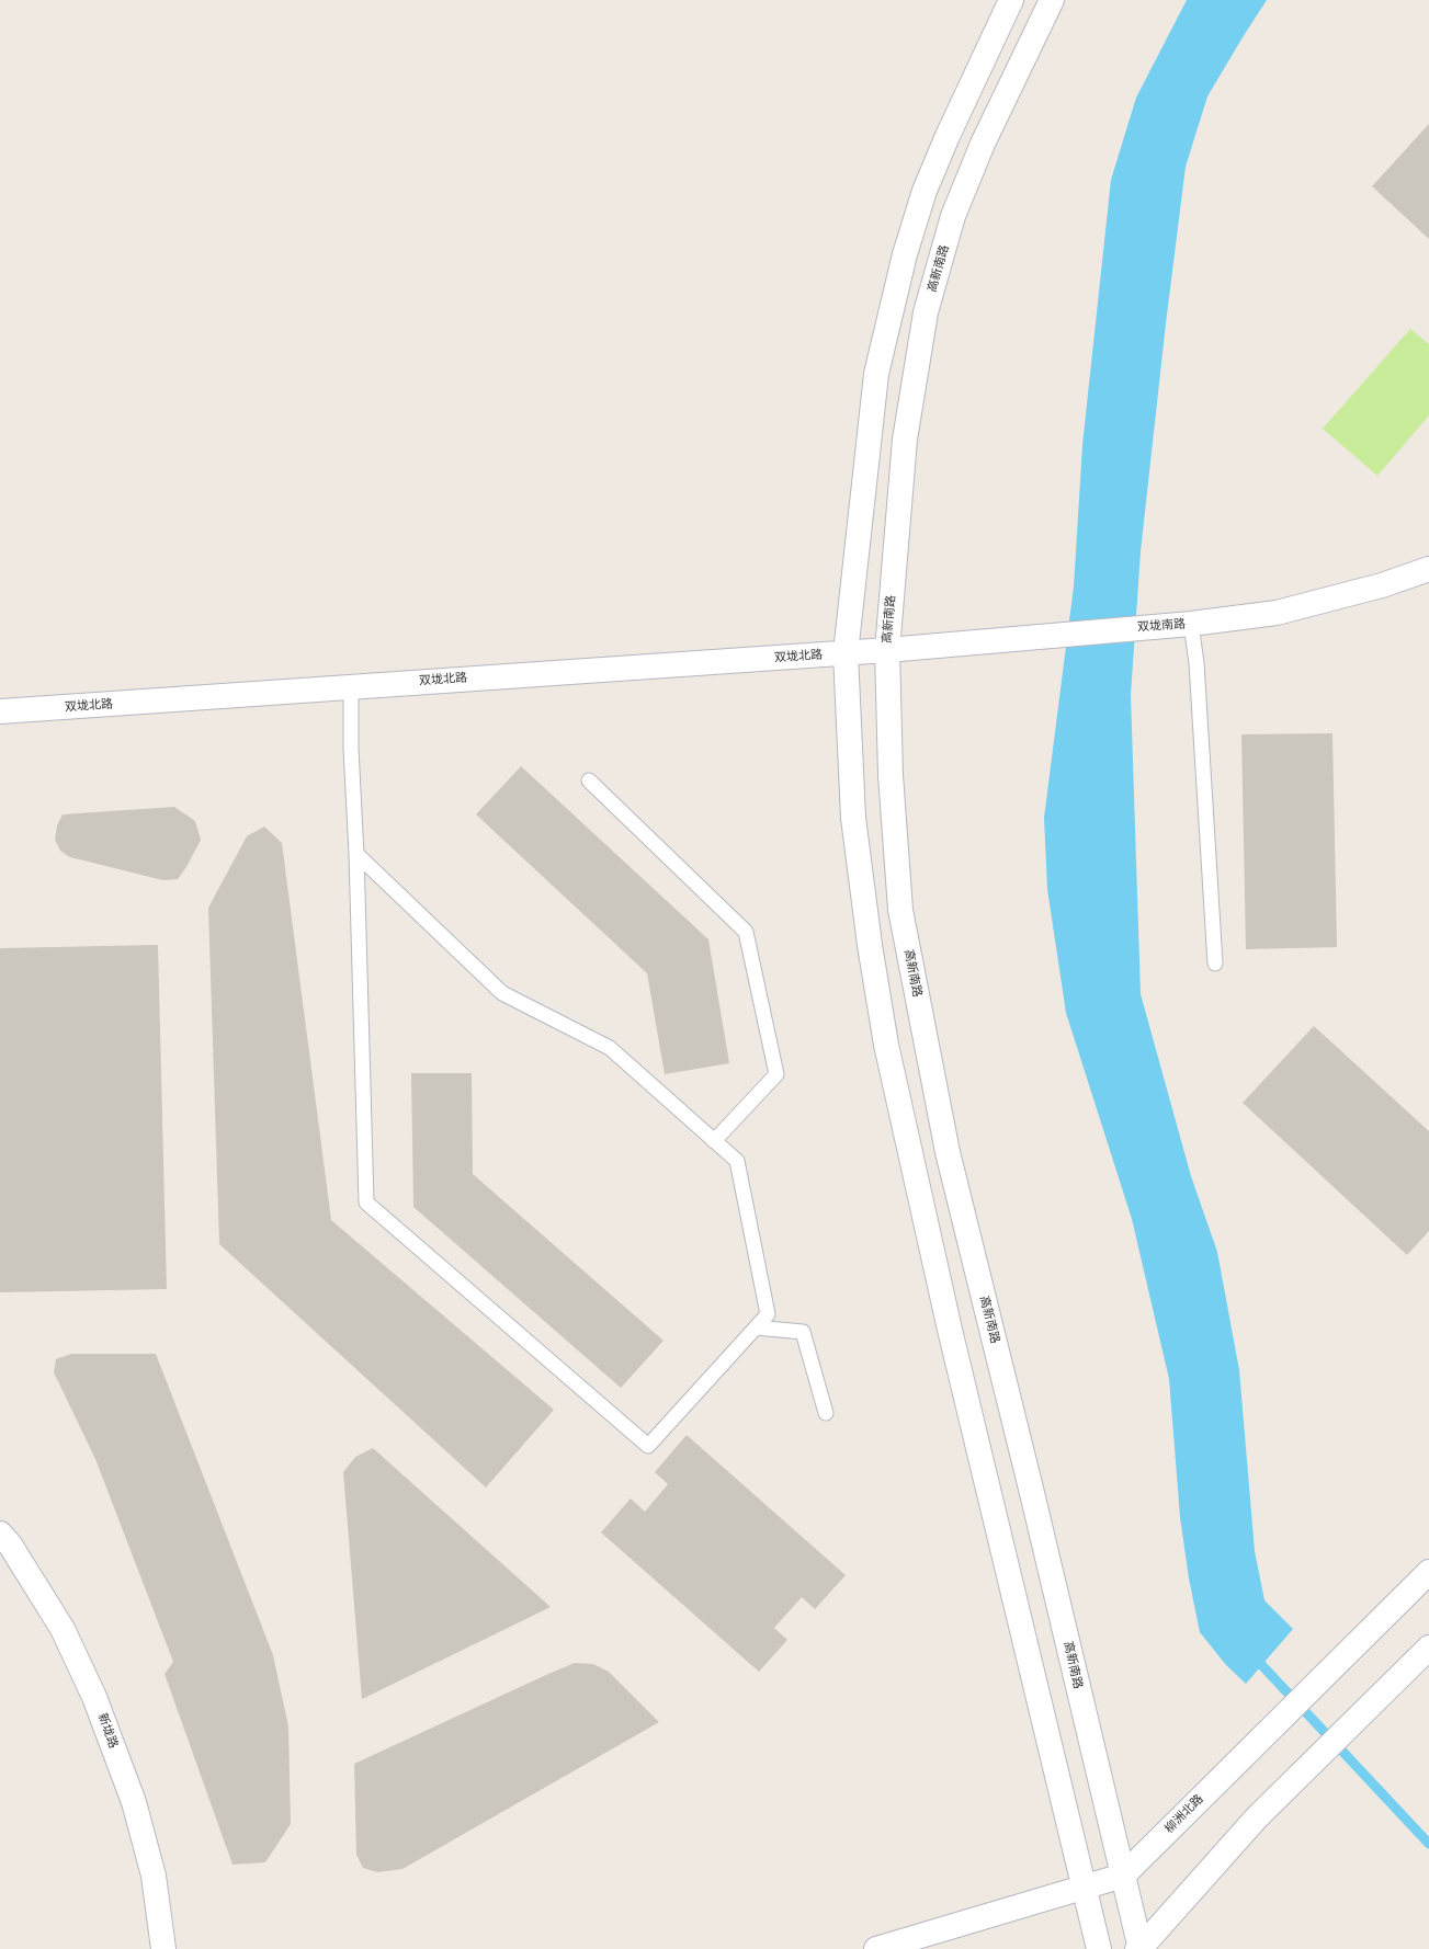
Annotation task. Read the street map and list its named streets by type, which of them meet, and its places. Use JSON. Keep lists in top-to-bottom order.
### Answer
{
  "streets": {
    "main road": [
      "高新南路",
      "双垅南路",
      "双垅北路",
      "新垅路",
      "柳洲北路"
    ]
  },
  "crossings": [
    ["高新南路", "双垅南路"],
    ["高新南路", "双垅北路"],
    ["高新南路", "柳洲北路"],
    ["双垅南路", "双垅北路"]
  ]
}
